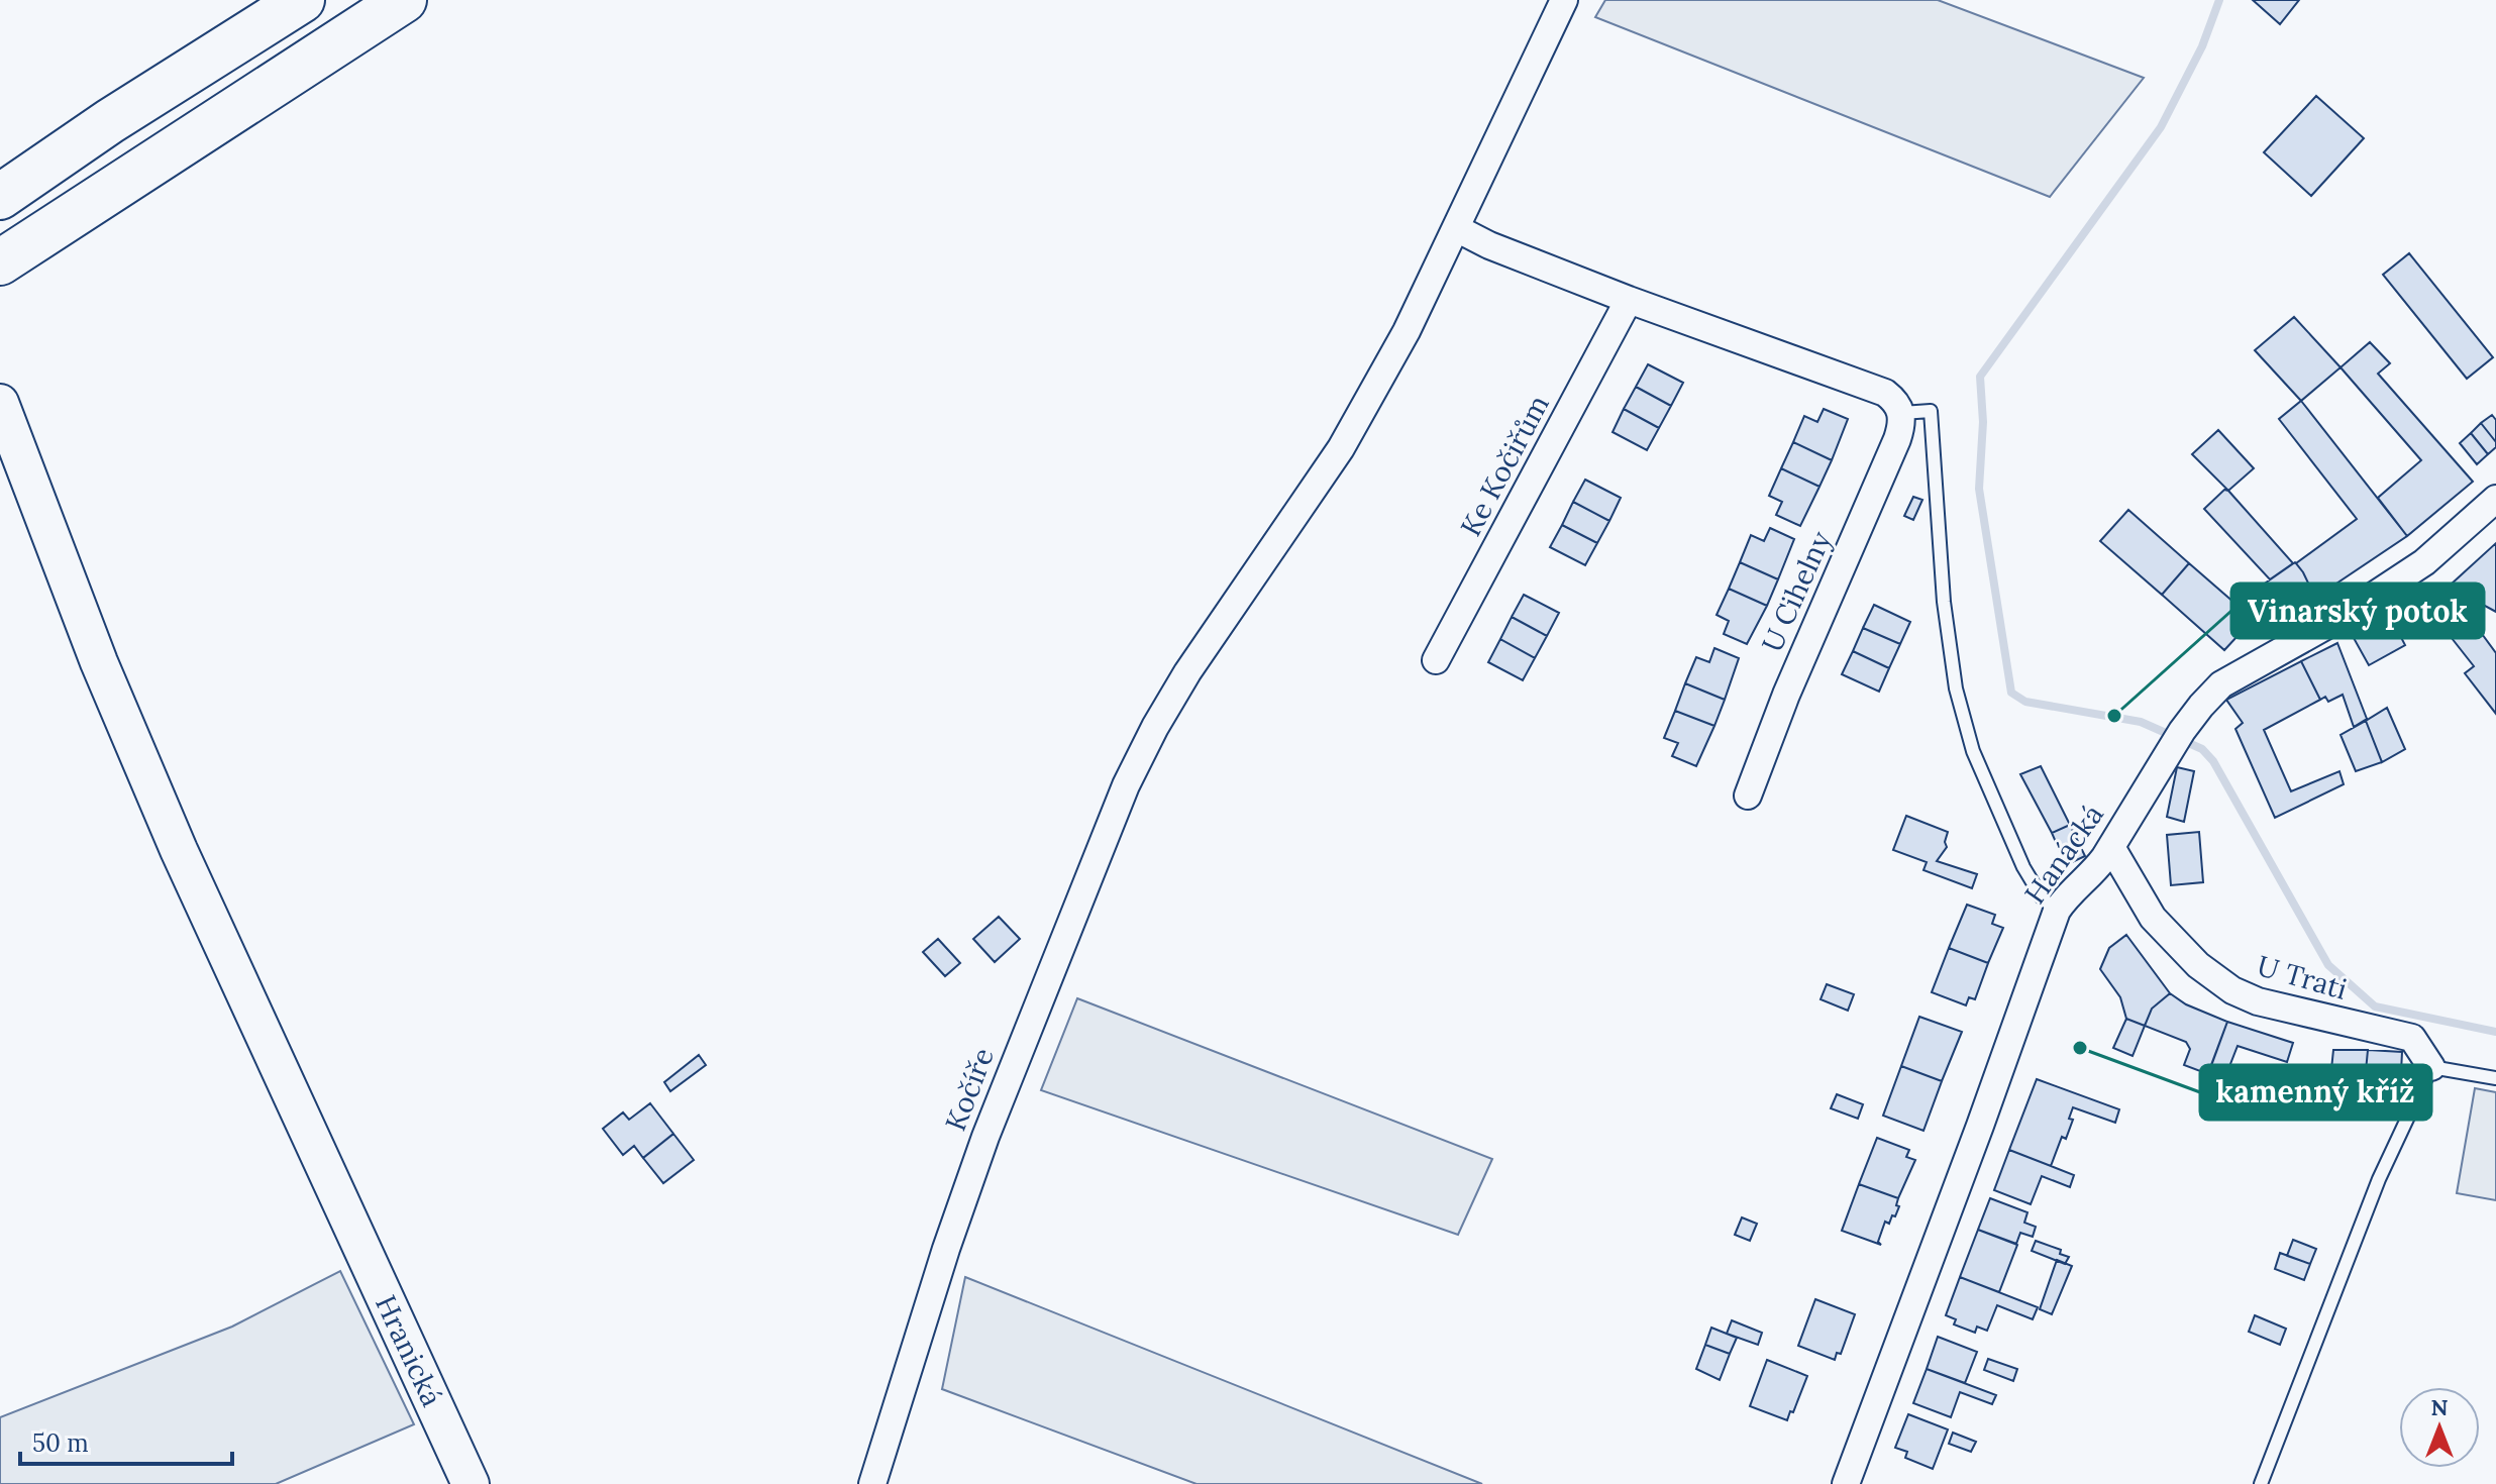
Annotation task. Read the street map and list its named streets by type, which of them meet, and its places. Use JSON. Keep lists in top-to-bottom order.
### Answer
{
  "streets": {
    "main road": ["Hranická"],
    "street": [
      "Ke Kočiřům",
      "U Cihelny",
      "Hanácká",
      "U Trati",
      "Kočíře"
    ]
  },
  "crossings": [
    ["Hanácká", "U Trati"]
  ],
  "places": ["Vinarský potok", "kamenný kříž"],
  "scale_bar": "50 m",
  "north": "top"
}
